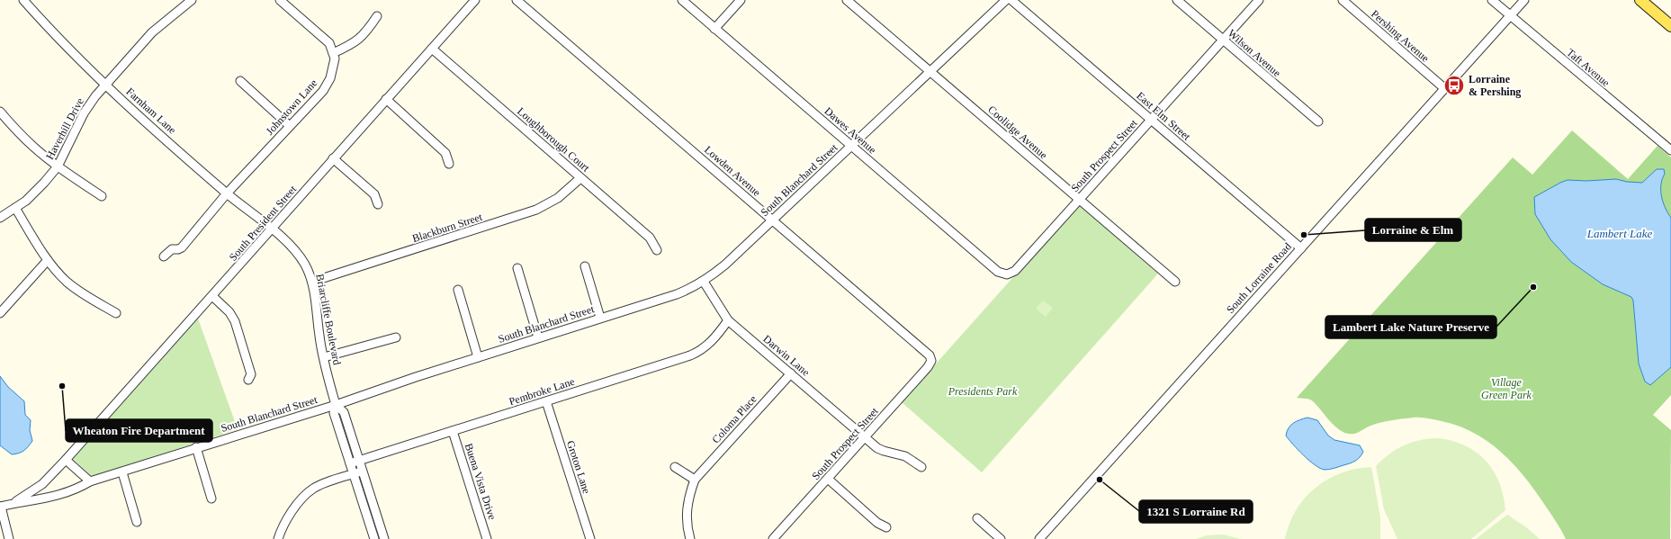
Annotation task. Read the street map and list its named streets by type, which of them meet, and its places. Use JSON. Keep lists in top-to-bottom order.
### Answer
{
  "streets": {
    "street": [
      "Pershing Avenue",
      "Wilson Avenue",
      "Taft Avenue",
      "Johnstown Lane",
      "Farnham Lane",
      "East Elm Street",
      "Haverhill Drive",
      "Dawes Avenue",
      "Coolidge Avenue",
      "Loughborough Court",
      "South Prospect Street",
      "Lowden Avenue",
      "South Blanchard Street",
      "South President Street",
      "Blackburn Street",
      "South Lorraine Road",
      "Briarcliffe Boulevard",
      "Darwin Lane",
      "Pembroke Lane",
      "Coloma Place",
      "Groton Lane",
      "Buena Vista Drive"
    ]
  },
  "crossings": [
    ["Pershing Avenue", "South Lorraine Road"],
    ["Wilson Avenue", "South Prospect Street"],
    ["Taft Avenue", "South Lorraine Road"],
    ["Johnstown Lane", "Farnham Lane"],
    ["Farnham Lane", "Haverhill Drive"],
    ["Farnham Lane", "South President Street"],
    ["Farnham Lane", "Briarcliffe Boulevard"],
    ["East Elm Street", "South Prospect Street"],
    ["East Elm Street", "South Lorraine Road"],
    ["Dawes Avenue", "South Prospect Street"],
    ["Dawes Avenue", "South Blanchard Street"],
    ["Coolidge Avenue", "South Prospect Street"],
    ["Coolidge Avenue", "South Blanchard Street"],
    ["Loughborough Court", "South President Street"],
    ["Loughborough Court", "Blackburn Street"],
    ["South Prospect Street", "Lowden Avenue"],
    ["South Prospect Street", "Darwin Lane"],
    ["Lowden Avenue", "South Blanchard Street"],
    ["South Blanchard Street", "South President Street"],
    ["South Blanchard Street", "Briarcliffe Boulevard"],
    ["South Blanchard Street", "Darwin Lane"],
    ["South President Street", "Briarcliffe Boulevard"],
    ["Blackburn Street", "Briarcliffe Boulevard"],
    ["Briarcliffe Boulevard", "Pembroke Lane"],
    ["Darwin Lane", "Pembroke Lane"],
    ["Darwin Lane", "Coloma Place"],
    ["Pembroke Lane", "Groton Lane"],
    ["Pembroke Lane", "Buena Vista Drive"]
  ],
  "water": ["Lambert Lake"],
  "parks": ["Village Green Park", "Presidents Park"],
  "places": {
    "bus stop": ["Lorraine & Pershing"],
    "other": [
      "Lorraine & Elm",
      "Lambert Lake Nature Preserve",
      "Wheaton Fire Department",
      "1321 S Lorraine Rd"
    ]
  }
}
